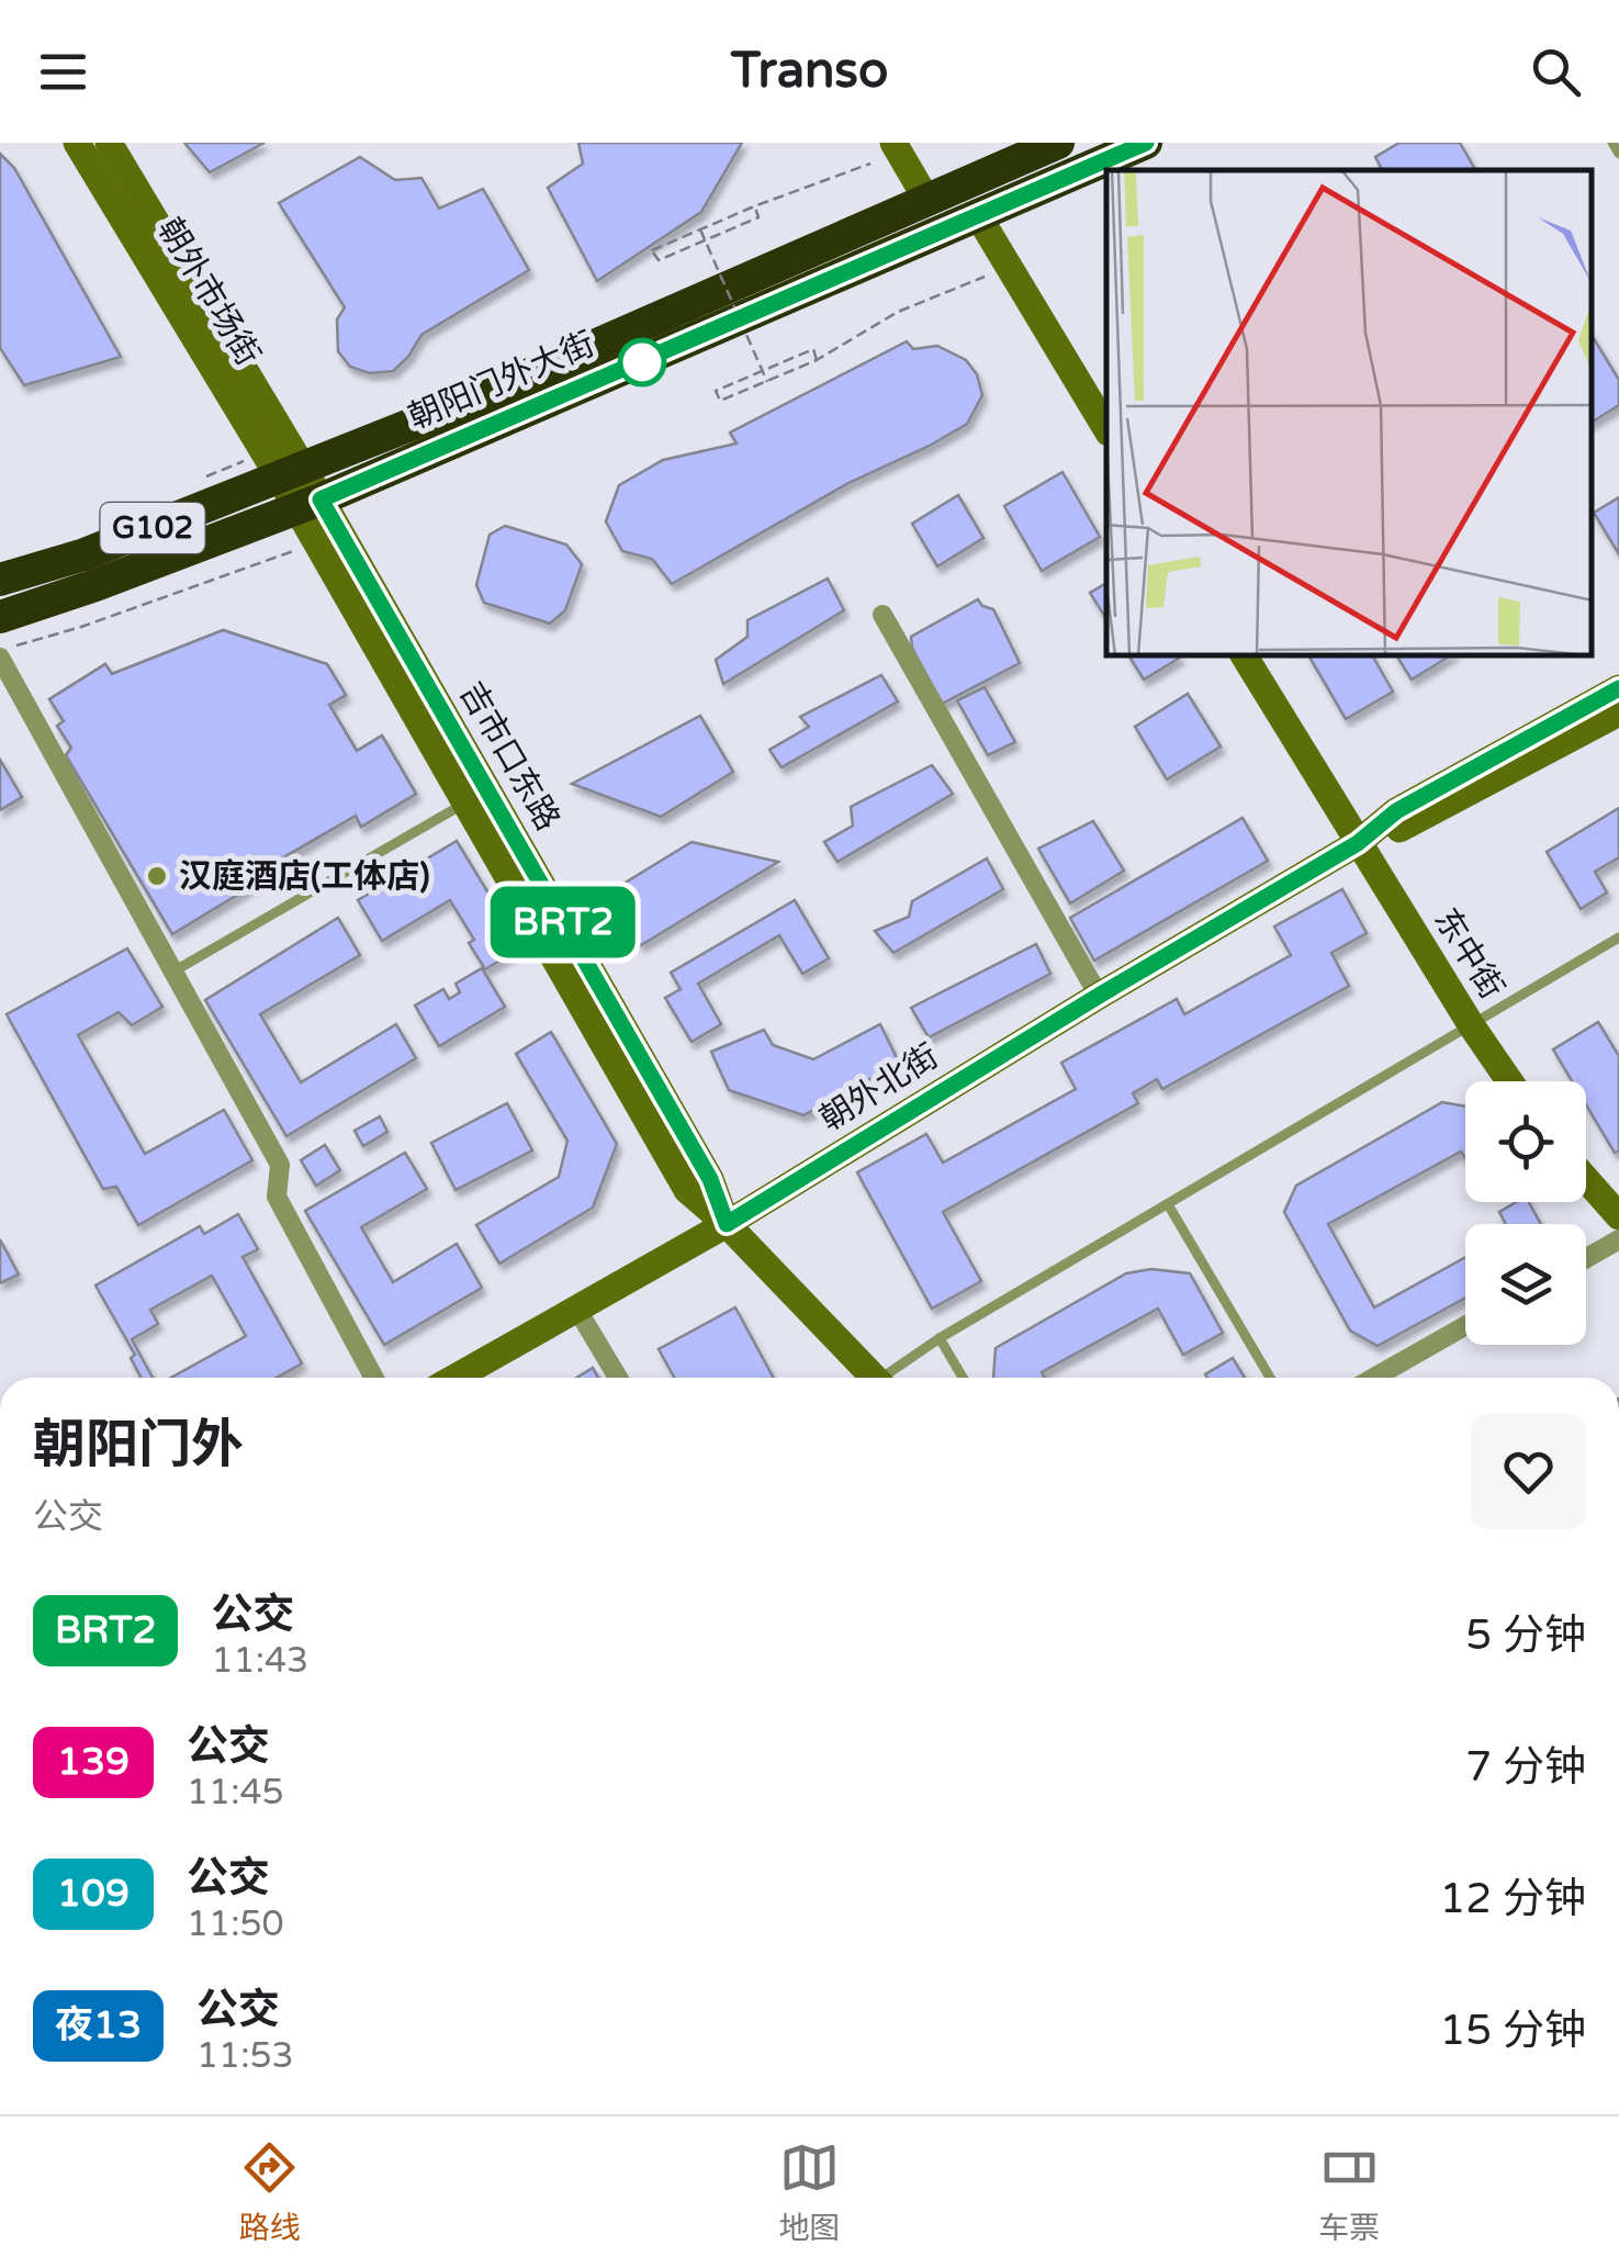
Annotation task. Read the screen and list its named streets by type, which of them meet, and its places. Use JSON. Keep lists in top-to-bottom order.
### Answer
{
  "streets": {
    "highway": ["朝阳门外大街", "G102"],
    "street": [
      "朝外市场街",
      "吉市口东路",
      "东中街",
      "朝外北街"
    ]
  },
  "crossings": [
    ["朝外市场街", "朝阳门外大街"],
    ["朝阳门外大街", "吉市口东路"],
    ["吉市口东路", "朝外北街"],
    ["东中街", "朝外北街"]
  ],
  "places": ["汉庭酒店(工体店)"],
  "lines": ["bus line BRT2"],
  "page": {
    "header": "Transo",
    "on_map": "BRT2",
    "heading": ["朝阳门外", "公交"],
    "list": [
      {
        "mark": "BRT2",
        "name": "公交",
        "note": "11:43",
        "value": "5 分钟"
      },
      {
        "mark": "139",
        "name": "公交",
        "note": "11:45",
        "value": "7 分钟"
      },
      {
        "mark": "109",
        "name": "公交",
        "note": "11:50",
        "value": "12 分钟"
      },
      {
        "mark": "夜13",
        "name": "公交",
        "note": "11:53",
        "value": "15 分钟"
      }
    ],
    "tabs": ["路线", "地图", "车票"]
  }
}
